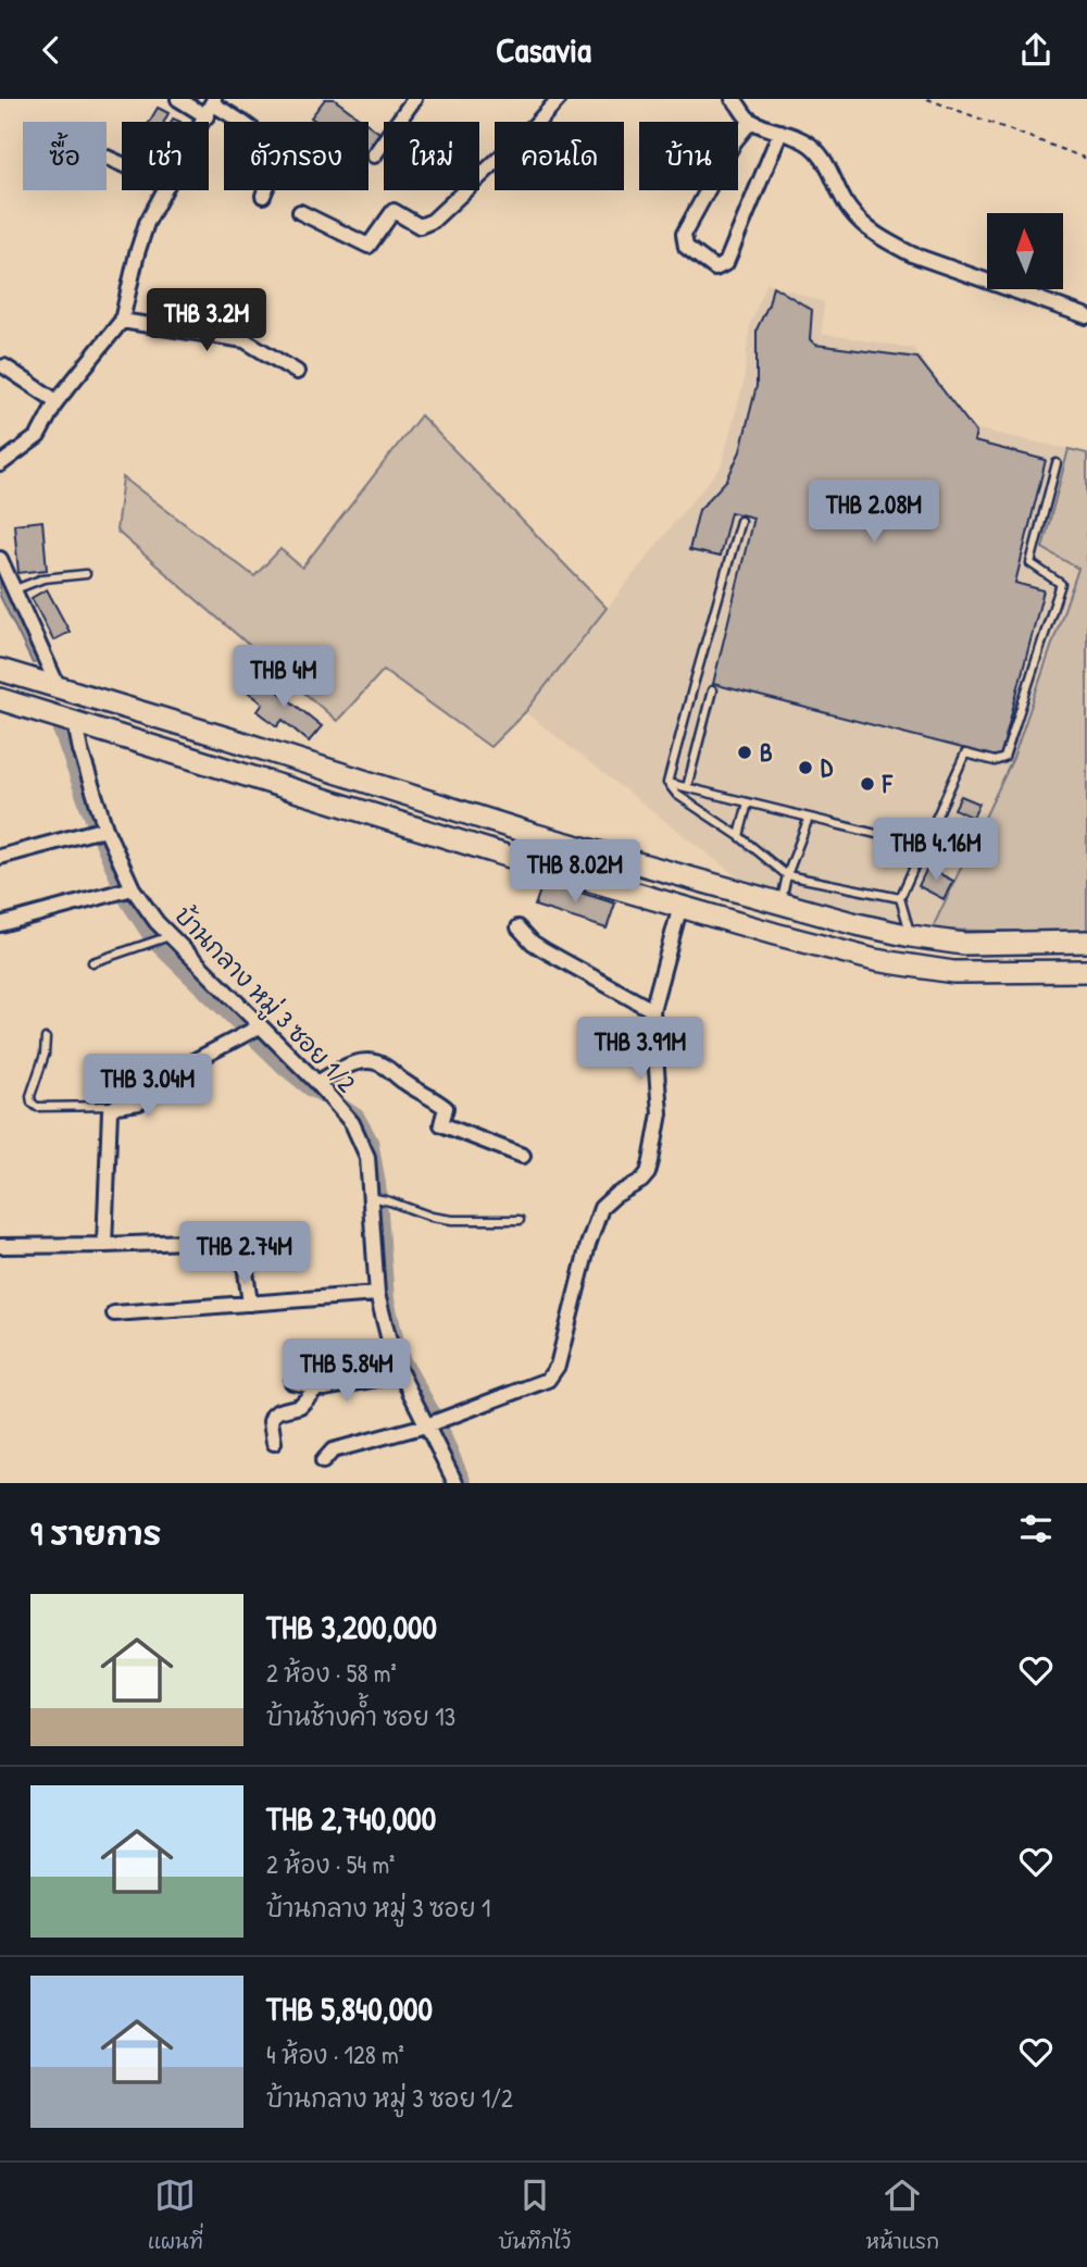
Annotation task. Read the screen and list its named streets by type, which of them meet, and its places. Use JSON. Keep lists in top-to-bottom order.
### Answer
{
  "streets": {
    "street": ["บ้านกลาง หมู่ 3 ซอย 1/2"]
  },
  "places": ["B", "D", "F"],
  "north": "top",
  "page": {
    "header": "Casavia",
    "chip": [
      "ซื้อ",
      "เช่า",
      "ตัวกรอง",
      "ใหม่",
      "คอนโด",
      "บ้าน"
    ],
    "price": [
      "THB 3.2M",
      "THB 2.08M",
      "THB 4M",
      "THB 4.16M",
      "THB 8.02M",
      "THB 3.91M",
      "THB 3.04M",
      "THB 2.74M",
      "THB 5.84M"
    ],
    "heading": "9 รายการ",
    "list": [
      {
        "name": "THB 3,200,000",
        "note": "2 ห้อง · 58 m² · บ้านช้างค้ำ ซอย 13"
      },
      {
        "name": "THB 2,740,000",
        "note": "2 ห้อง · 54 m² · บ้านกลาง หมู่ 3 ซอย 1"
      },
      {
        "name": "THB 5,840,000",
        "note": "4 ห้อง · 128 m² · บ้านกลาง หมู่ 3 ซอย 1/2"
      }
    ],
    "tabs": ["แผนที่", "บันทึกไว้", "หน้าแรก"]
  }
}
